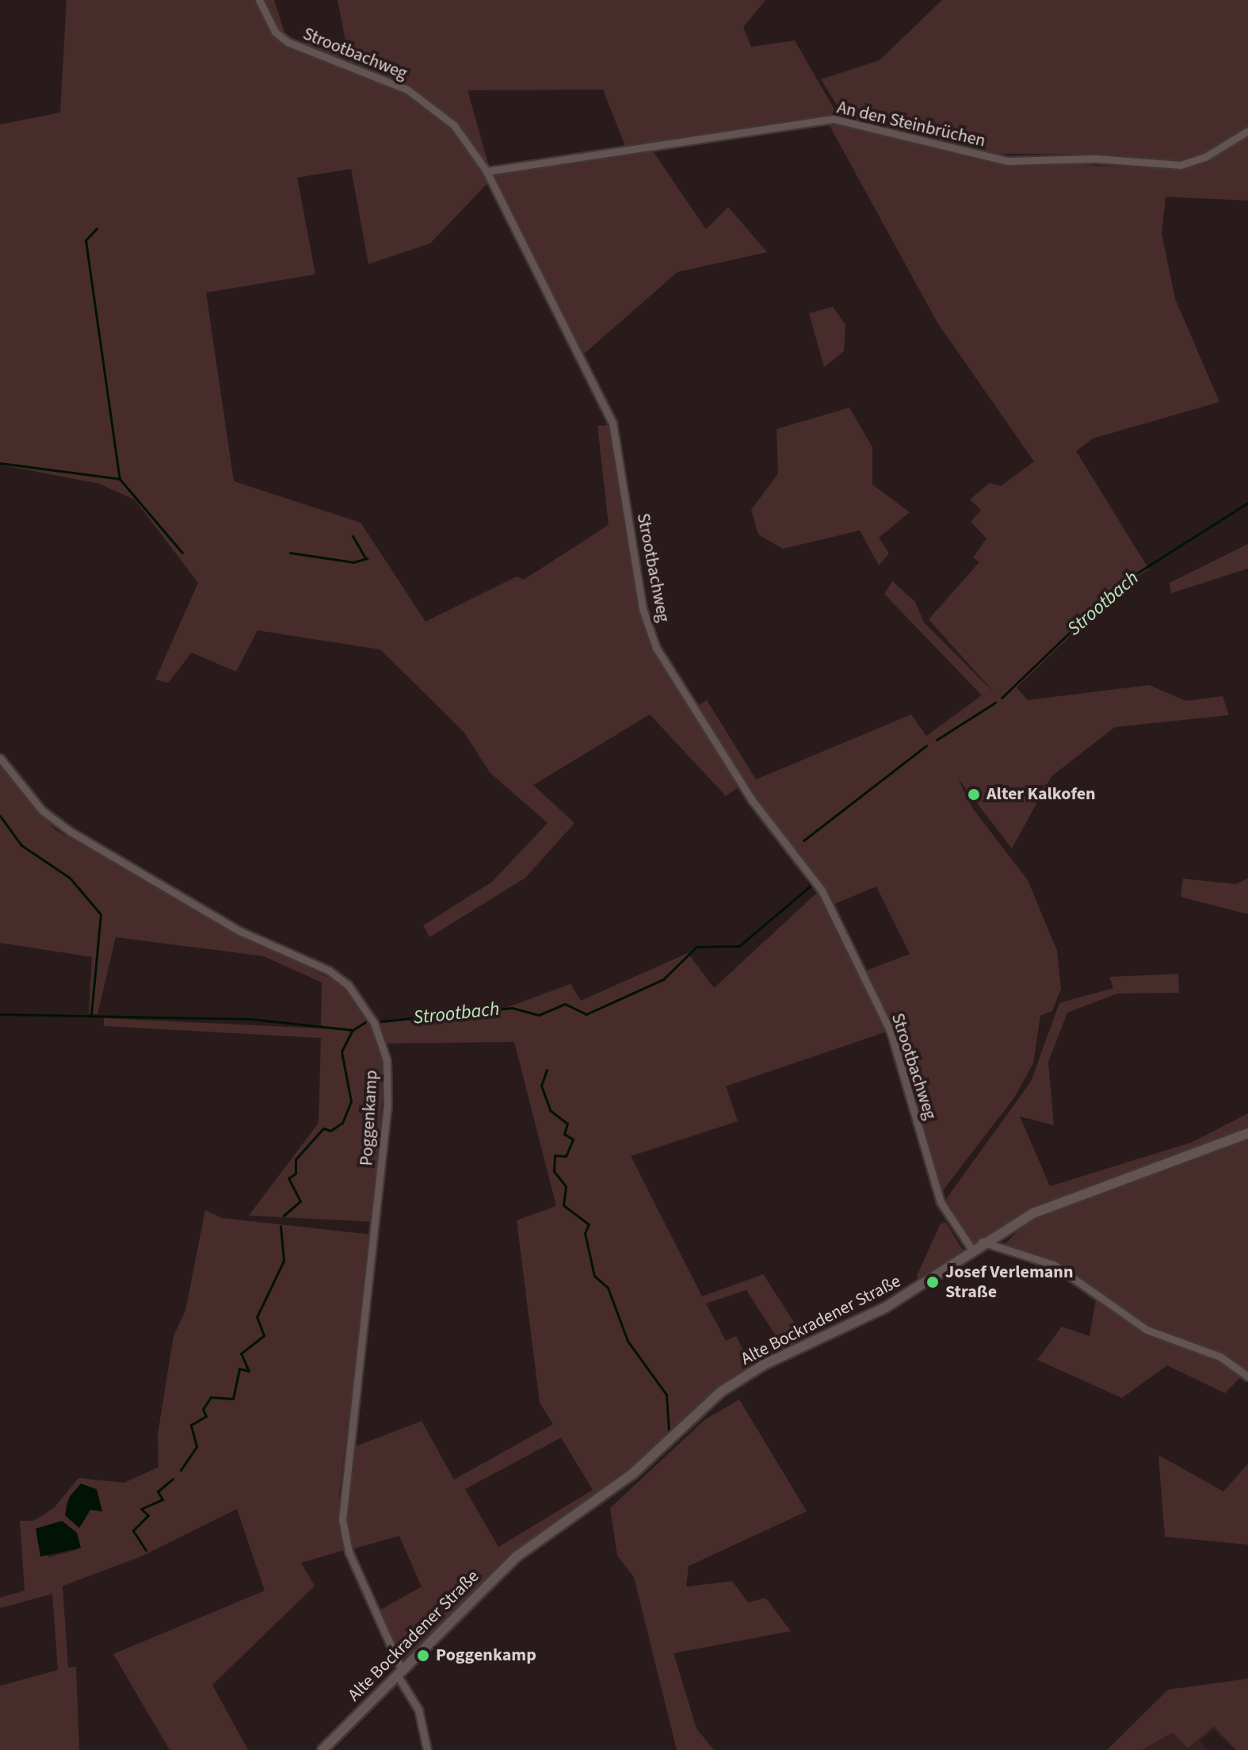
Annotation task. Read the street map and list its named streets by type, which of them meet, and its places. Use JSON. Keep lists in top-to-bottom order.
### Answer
{
  "streets": {
    "street": [
      "Strootbachweg",
      "An den Steinbrüchen",
      "Poggenkamp",
      "Alte Bockradener Straße"
    ]
  },
  "crossings": [
    ["Strootbachweg", "An den Steinbrüchen"],
    ["Strootbachweg", "Alte Bockradener Straße"],
    ["Poggenkamp", "Alte Bockradener Straße"]
  ],
  "water": ["Strootbach"],
  "places": ["Alter Kalkofen", "Josef Verlemann Straße", "Poggenkamp"]
}
